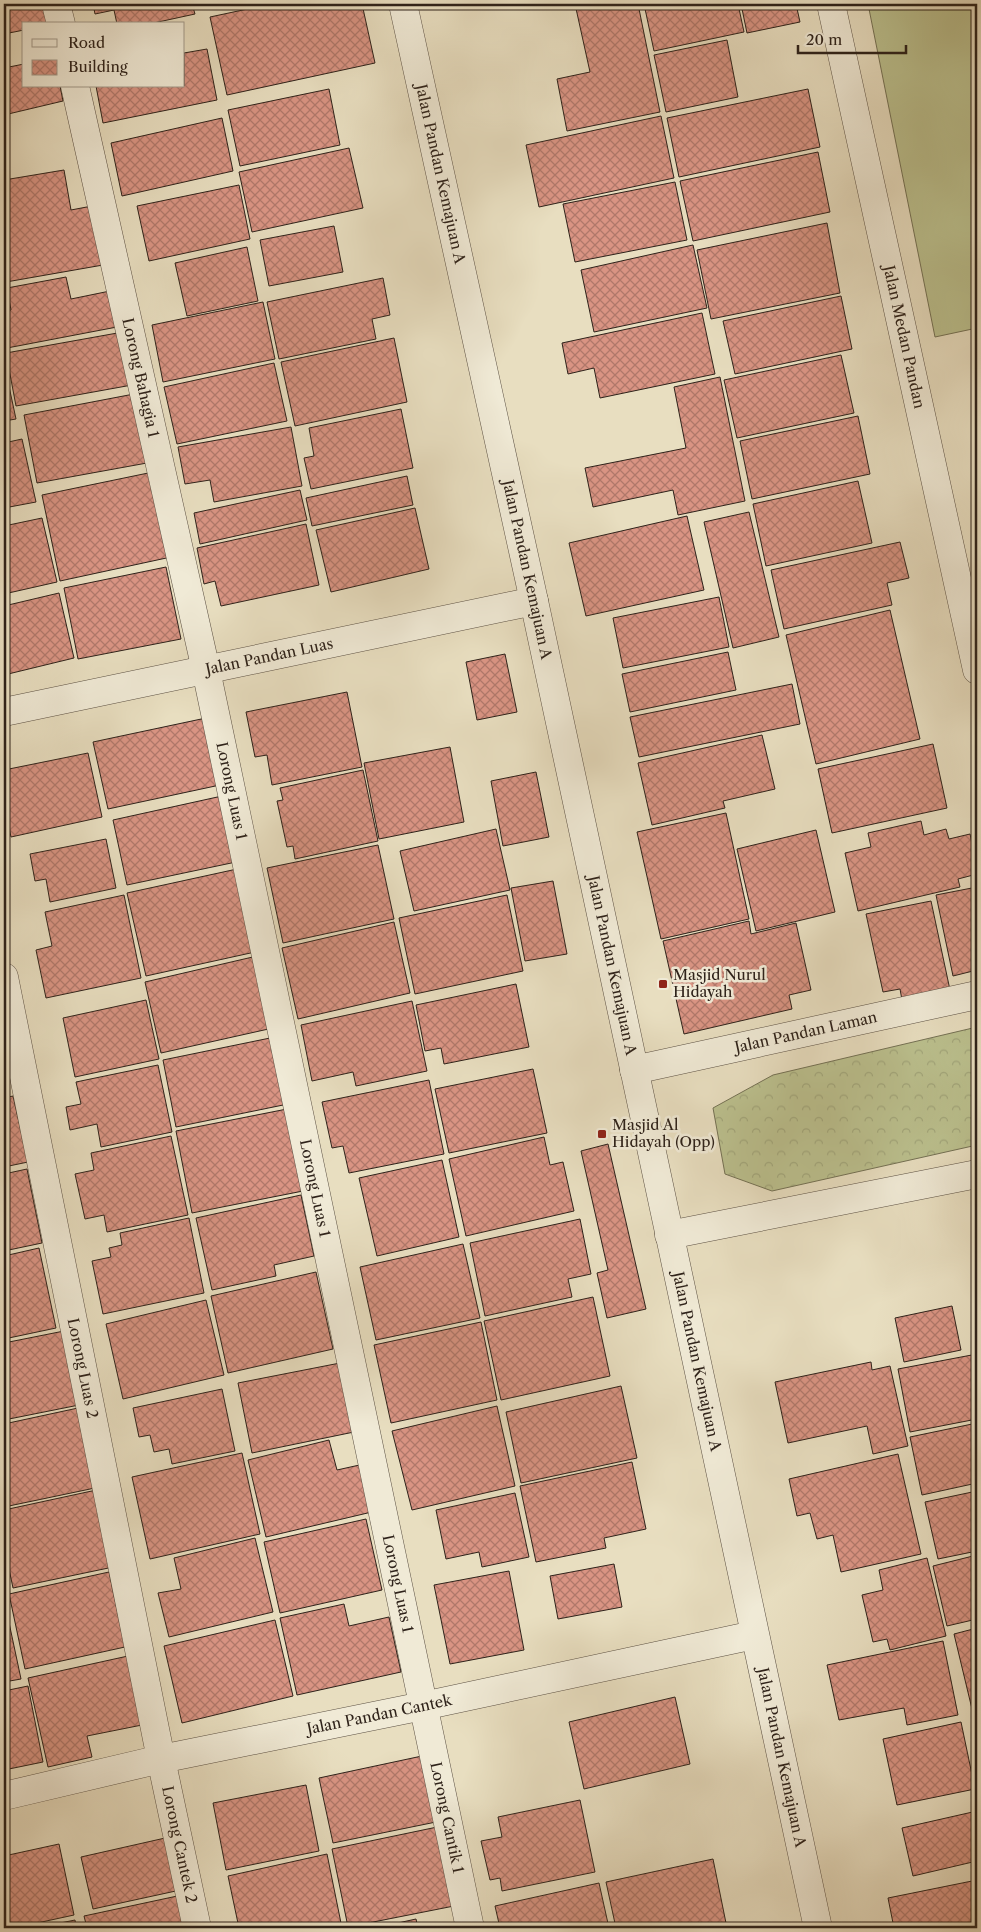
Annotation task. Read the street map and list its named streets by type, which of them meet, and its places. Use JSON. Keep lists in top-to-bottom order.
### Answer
{
  "streets": {
    "street": [
      "Jalan Pandan Kemajuan A",
      "Jalan Medan Pandan",
      "Lorong Bahagia 1",
      "Jalan Pandan Luas",
      "Lorong Luas 1",
      "Jalan Pandan Laman",
      "Lorong Luas 2",
      "Jalan Pandan Cantek",
      "Lorong Cantik 1",
      "Lorong Cantek 2"
    ]
  },
  "crossings": [
    ["Jalan Pandan Kemajuan A", "Jalan Pandan Luas"],
    ["Jalan Pandan Kemajuan A", "Jalan Pandan Laman"],
    ["Jalan Pandan Kemajuan A", "Jalan Pandan Cantek"],
    ["Lorong Bahagia 1", "Jalan Pandan Luas"],
    ["Lorong Bahagia 1", "Lorong Luas 1"],
    ["Jalan Pandan Luas", "Lorong Luas 1"],
    ["Lorong Luas 1", "Jalan Pandan Cantek"],
    ["Lorong Luas 1", "Lorong Cantik 1"],
    ["Lorong Luas 2", "Jalan Pandan Cantek"],
    ["Lorong Luas 2", "Lorong Cantek 2"],
    ["Jalan Pandan Cantek", "Lorong Cantik 1"],
    ["Jalan Pandan Cantek", "Lorong Cantek 2"]
  ],
  "places": {
    "transit": ["Masjid Nurul Hidayah", "Masjid Al Hidayah (Opp)"]
  },
  "legend": ["Road", "Building"],
  "scale_bar": "20 m"
}
